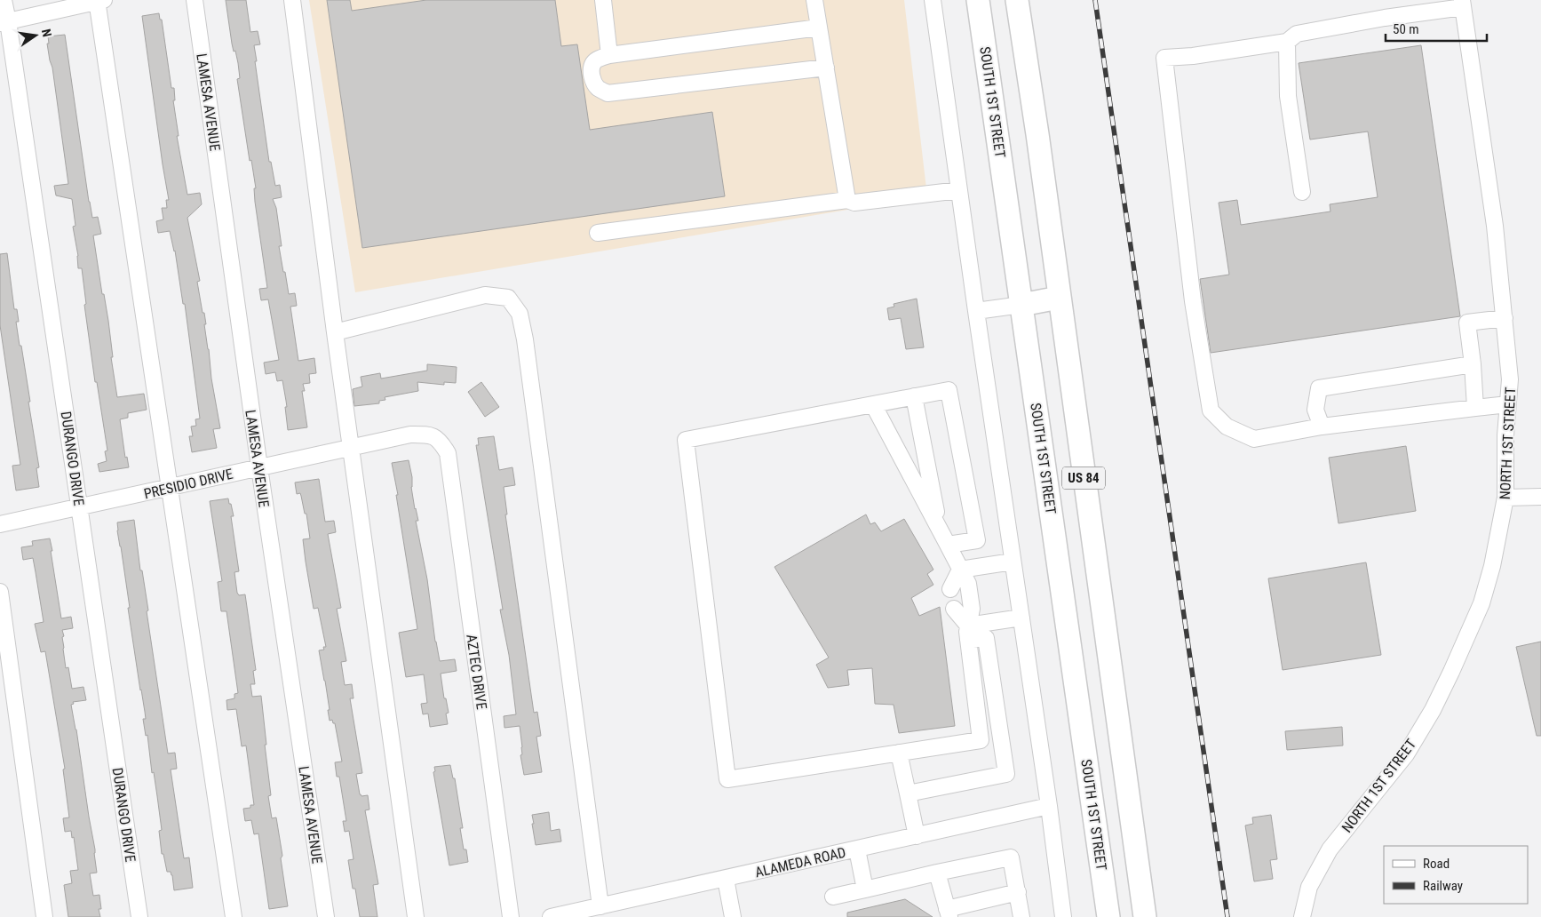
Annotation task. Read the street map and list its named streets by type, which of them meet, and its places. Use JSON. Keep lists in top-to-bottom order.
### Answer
{
  "streets": {
    "highway": ["SOUTH 1ST STREET", "US 84"],
    "street": [
      "LAMESA AVENUE",
      "NORTH 1ST STREET",
      "DURANGO DRIVE",
      "PRESIDIO DRIVE",
      "AZTEC DRIVE",
      "ALAMEDA ROAD"
    ]
  },
  "crossings": [
    ["LAMESA AVENUE", "PRESIDIO DRIVE"],
    ["DURANGO DRIVE", "PRESIDIO DRIVE"],
    ["PRESIDIO DRIVE", "AZTEC DRIVE"]
  ],
  "legend": ["Road", "Railway"],
  "scale_bar": "50 m",
  "north": "right"
}
